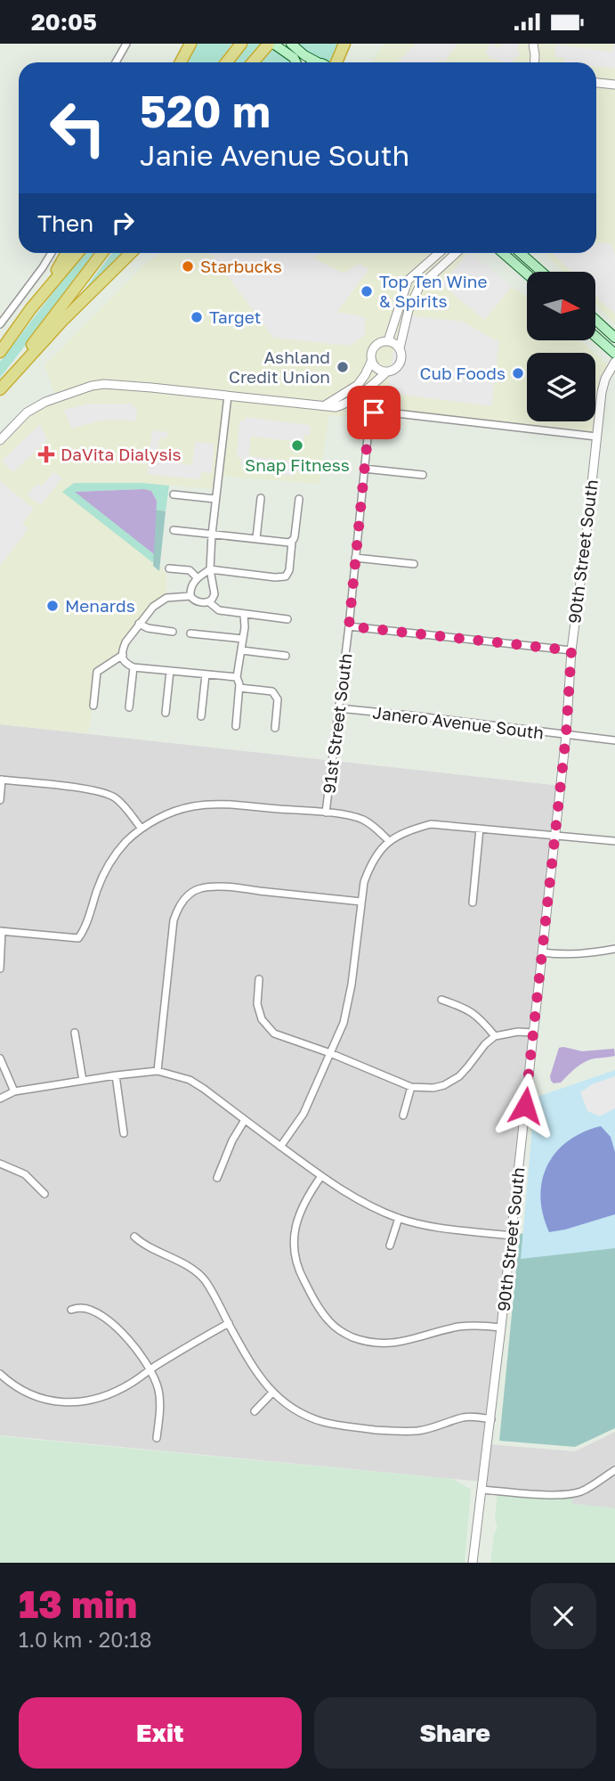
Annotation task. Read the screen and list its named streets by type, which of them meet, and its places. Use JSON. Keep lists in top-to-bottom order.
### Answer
{
  "streets": {
    "street": ["90th Street South", "Janero Avenue South", "91st Street South"]
  },
  "crossings": [
    ["90th Street South", "Janero Avenue South"],
    ["90th Street South", "91st Street South"],
    ["Janero Avenue South", "91st Street South"]
  ],
  "places": {
    "other": [
      "Starbucks",
      "Top Ten Wine & Spirits",
      "Target",
      "Ashland Credit Union",
      "Cub Foods",
      "Snap Fitness",
      "Menards"
    ],
    "health": ["DaVita Dialysis"]
  },
  "north": "right",
  "page": {
    "status": "20:05",
    "turn": ["520 m", "Janie Avenue South"],
    "then": "Then",
    "heading": ["13 min", "1.0 km · 20:18"],
    "buttons": ["Exit", "Share"]
  }
}
